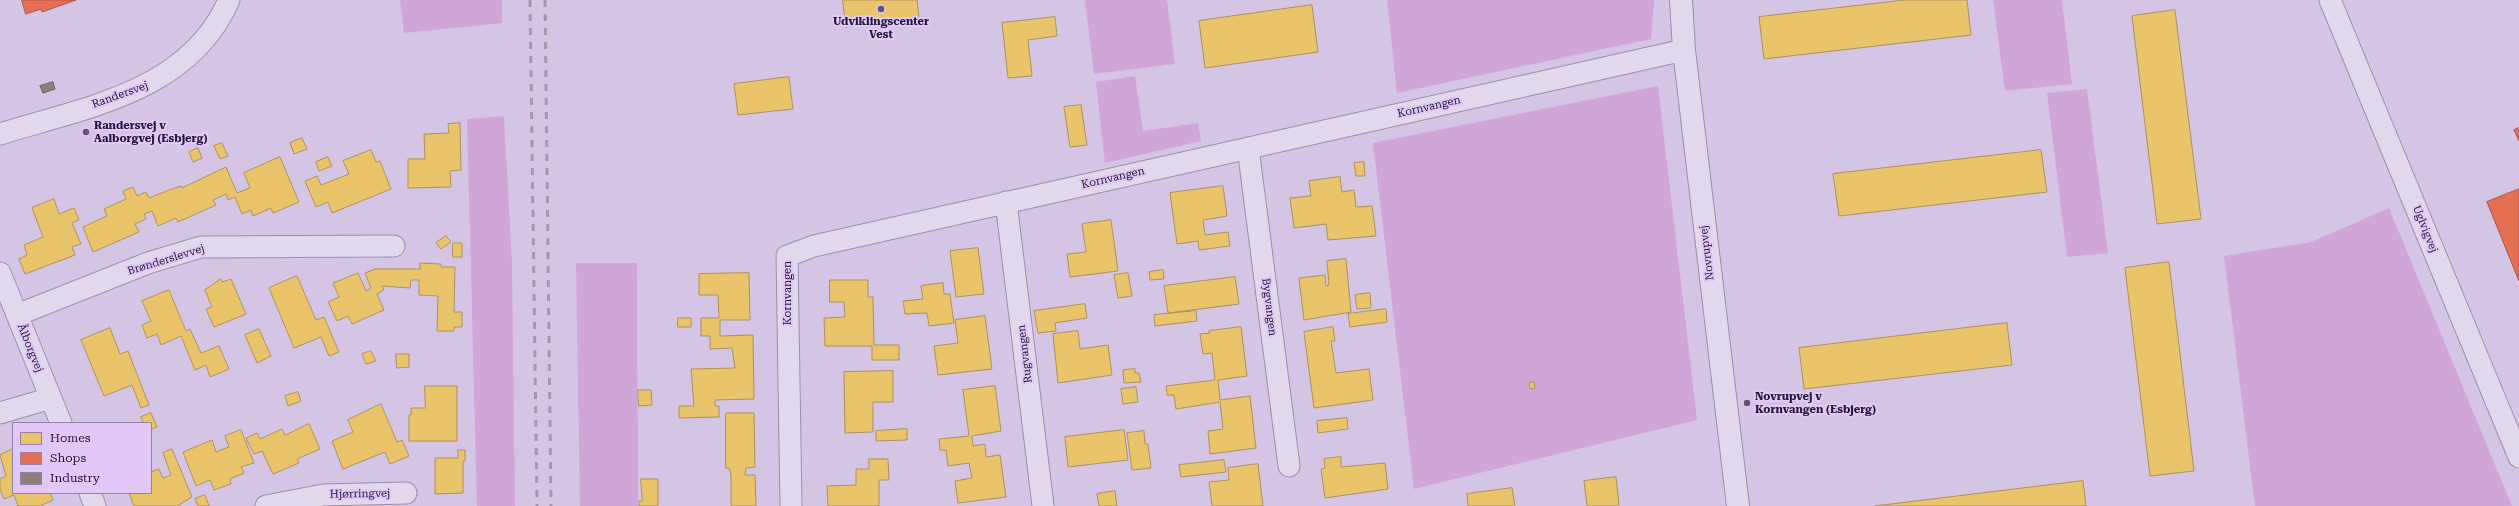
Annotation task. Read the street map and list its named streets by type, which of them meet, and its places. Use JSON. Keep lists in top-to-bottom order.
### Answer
{
  "streets": {
    "street": [
      "Randersvej",
      "Kornvangen",
      "Uglvigvej",
      "Novrupvej",
      "Brønderslevvej",
      "Bygvangen",
      "Ålborgvej",
      "Rugvangen",
      "Hjørringvej"
    ]
  },
  "crossings": [
    ["Kornvangen", "Novrupvej"],
    ["Kornvangen", "Bygvangen"],
    ["Kornvangen", "Rugvangen"],
    ["Brønderslevvej", "Ålborgvej"]
  ],
  "places": ["Udviklingscenter Vest", "Randersvej v Aalborgvej (Esbjerg)", "Novrupvej v Kornvangen (Esbjerg)"],
  "legend": ["Homes", "Shops", "Industry"]
}
